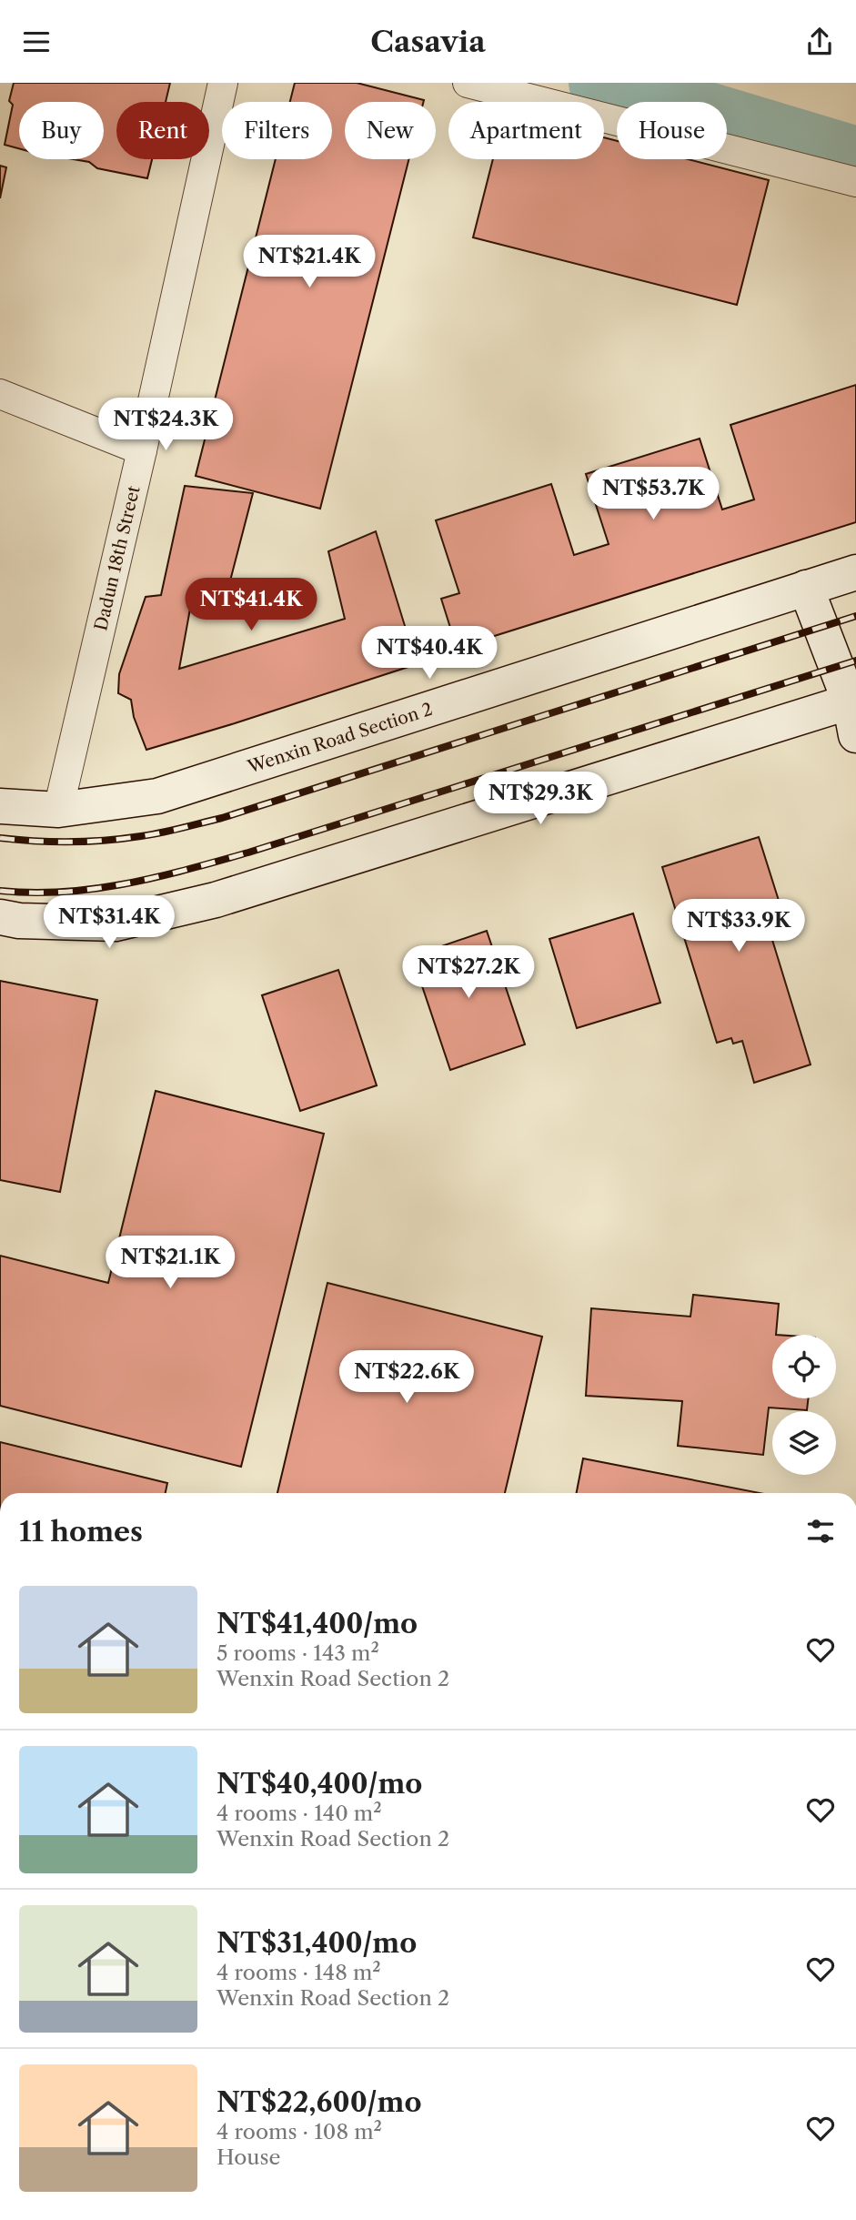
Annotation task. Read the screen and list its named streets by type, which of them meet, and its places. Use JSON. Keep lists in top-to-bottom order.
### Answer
{
  "streets": {
    "main road": ["Wenxin Road Section 2"],
    "street": ["Dadun 18th Street"]
  },
  "crossings": [
    ["Dadun 18th Street", "Wenxin Road Section 2"]
  ],
  "page": {
    "header": "Casavia",
    "chip": [
      "Buy",
      "Rent",
      "Filters",
      "New",
      "Apartment",
      "House"
    ],
    "price": [
      "NT$21.4K",
      "NT$24.3K",
      "NT$53.7K",
      "NT$41.4K",
      "NT$40.4K",
      "NT$29.3K",
      "NT$31.4K",
      "NT$33.9K",
      "NT$27.2K",
      "NT$21.1K",
      "NT$22.6K"
    ],
    "heading": "11 homes",
    "list": [
      {
        "name": "NT$41,400/mo",
        "note": "5 rooms · 143 m² · Wenxin Road Section 2"
      },
      {
        "name": "NT$40,400/mo",
        "note": "4 rooms · 140 m² · Wenxin Road Section 2"
      },
      {
        "name": "NT$31,400/mo",
        "note": "4 rooms · 148 m² · Wenxin Road Section 2"
      },
      {
        "name": "NT$22,600/mo",
        "note": "4 rooms · 108 m² · House"
      }
    ]
  }
}
